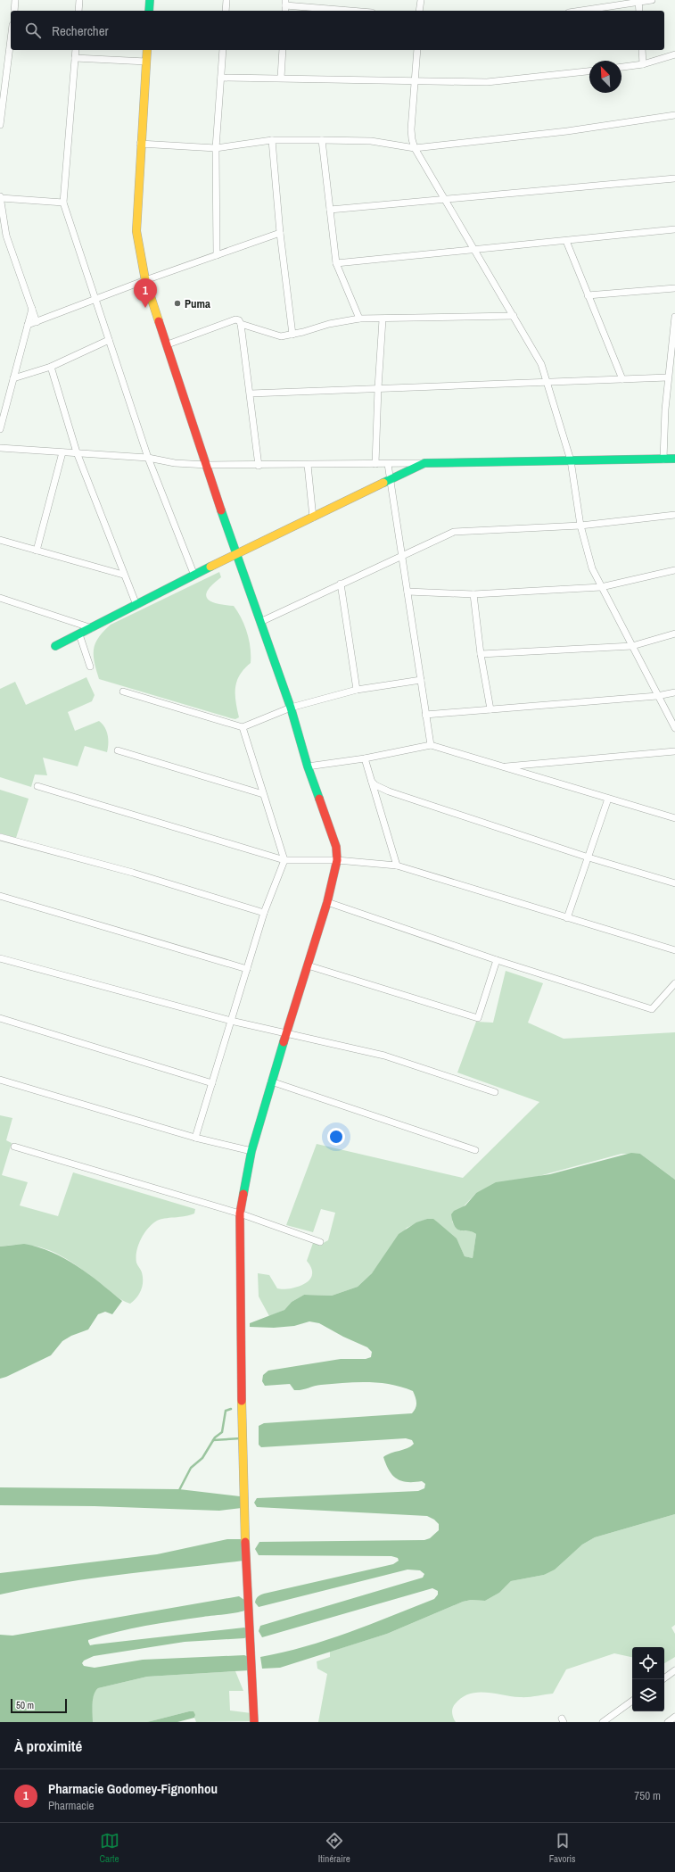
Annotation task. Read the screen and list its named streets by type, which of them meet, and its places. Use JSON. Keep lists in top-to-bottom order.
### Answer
{
  "places": ["Puma"],
  "scale_bar": "50 m",
  "north": "top left",
  "page": {
    "search": "Rechercher",
    "pins": "1",
    "scale": "50 m",
    "heading": "À proximité",
    "list": [
      {
        "mark": "1",
        "name": "Pharmacie Godomey-Fignonhou",
        "note": "Pharmacie",
        "value": "750 m"
      }
    ],
    "nav": ["Carte", "Itinéraire", "Favoris"]
  }
}
